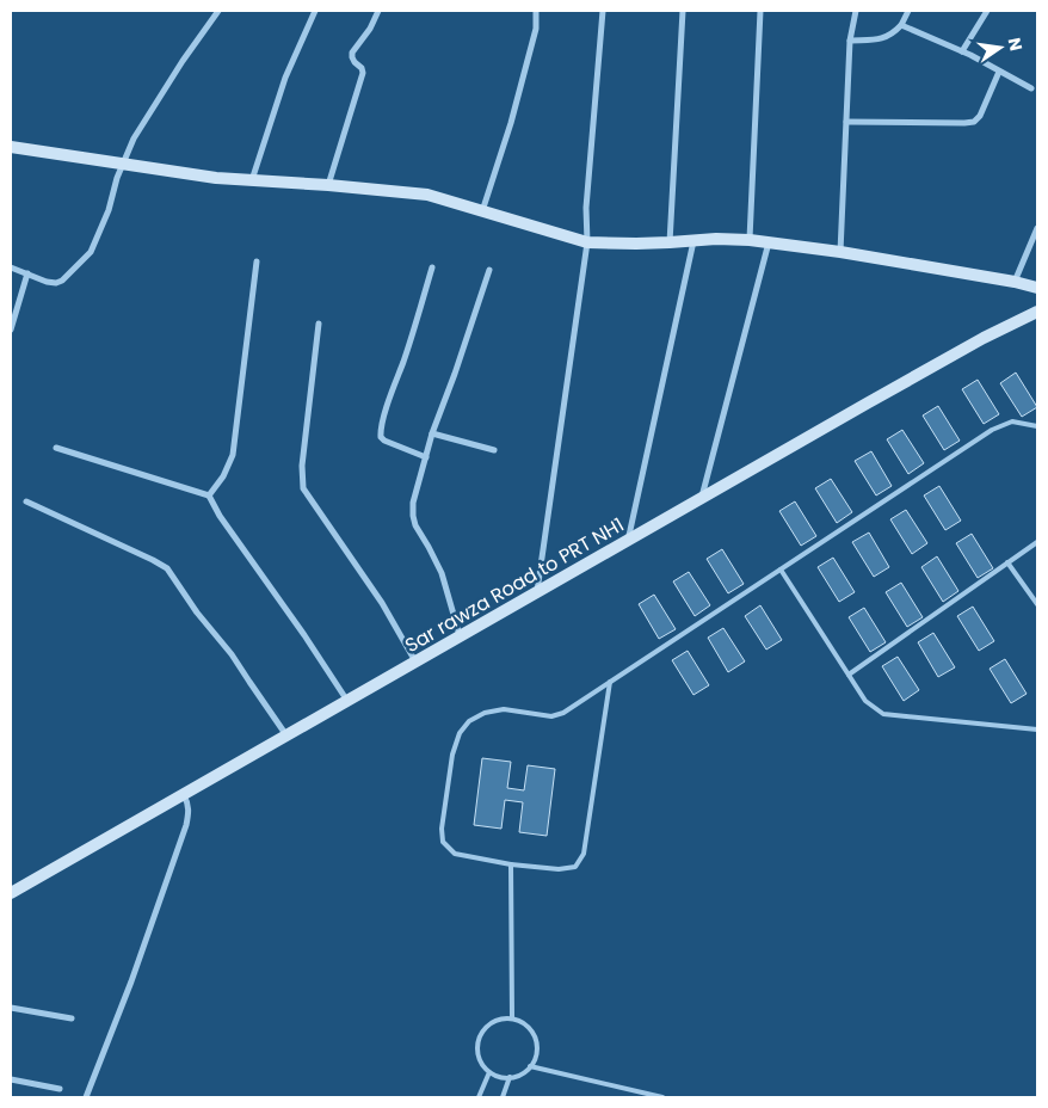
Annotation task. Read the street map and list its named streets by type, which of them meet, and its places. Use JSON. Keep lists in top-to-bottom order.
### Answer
{
  "streets": {
    "main road": ["Sar rawza Road to PRT NH1"]
  },
  "north": "right"
}
